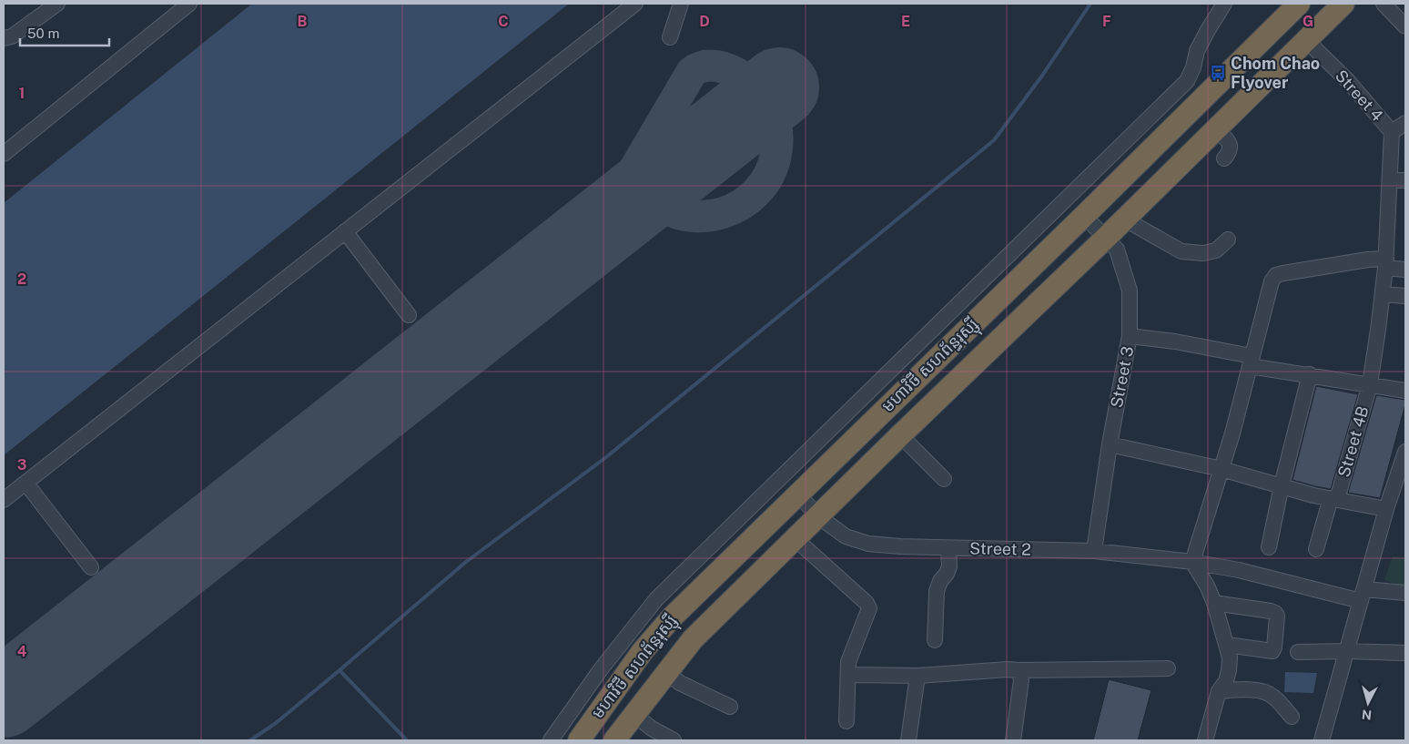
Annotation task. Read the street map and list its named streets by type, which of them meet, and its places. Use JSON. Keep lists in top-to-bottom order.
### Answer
{
  "streets": {
    "highway": ["មហាវិថី សហព័ន្ធរុស្ស៊ី"],
    "street": [
      "Street 4",
      "Street 3",
      "Street 4B",
      "Street 2"
    ]
  },
  "crossings": [
    ["Street 4", "មហាវិថី សហព័ន្ធរុស្ស៊ី"],
    ["Street 4", "Street 4B"],
    ["មហាវិថី សហព័ន្ធរុស្ស៊ី", "Street 3"],
    ["មហាវិថី សហព័ន្ធរុស្ស៊ី", "Street 2"],
    ["Street 3", "Street 2"]
  ],
  "places": {
    "bus stop": ["Chom Chao Flyover"]
  },
  "scale_bar": "50 m",
  "north": "bottom",
  "grid": {
    "columns": [
      "B",
      "C",
      "D",
      "E",
      "F",
      "G"
    ],
    "rows": [
      "1",
      "2",
      "3",
      "4"
    ]
  }
}
